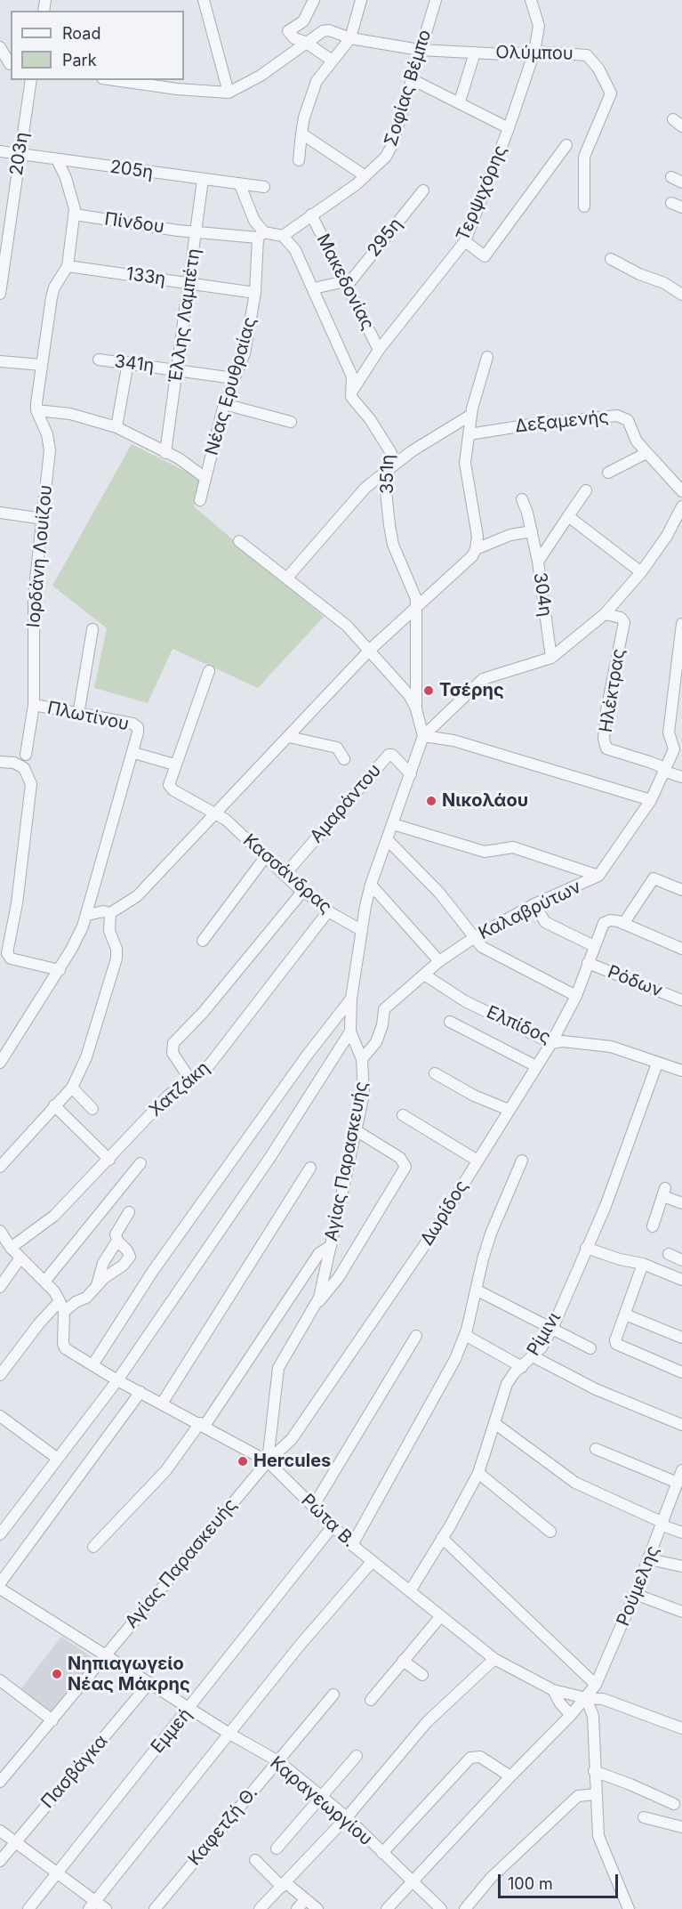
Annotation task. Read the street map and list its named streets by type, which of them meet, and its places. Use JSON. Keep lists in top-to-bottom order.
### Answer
{
  "streets": {
    "street": [
      "Ολύμπου",
      "Σοφίας Βέμπο",
      "203η",
      "205η",
      "Τερψιχόρης",
      "Πίνδου",
      "295η",
      "133η",
      "Μακεδονίας",
      "Έλλης Λαμπέτη",
      "341η",
      "Νέας Ερυθραίας",
      "Δεξαμενής",
      "351η",
      "Ιορδάνη Λουίζου",
      "304η",
      "Ηλέκτρας",
      "Πλωτίνου",
      "Αμαράντου",
      "Κασσάνδρας",
      "Καλαβρύτων",
      "Ρόδων",
      "Ελπίδος",
      "Χατζάκη",
      "Αγίας Παρασκευής",
      "Δωρίδος",
      "Ρίμινι",
      "Ρώτα Β.",
      "Ρούμελης",
      "Εμμεή",
      "Πασβάγκα",
      "Καραγεωργίου",
      "Καφετζή Θ."
    ]
  },
  "crossings": [
    ["Ολύμπου", "Σοφίας Βέμπο"],
    ["Ολύμπου", "Τερψιχόρης"],
    ["Σοφίας Βέμπο", "Μακεδονίας"],
    ["Σοφίας Βέμπο", "351η"],
    ["203η", "205η"],
    ["205η", "Έλλης Λαμπέτη"],
    ["Τερψιχόρης", "Μακεδονίας"],
    ["Τερψιχόρης", "351η"],
    ["Πίνδου", "Έλλης Λαμπέτη"],
    ["Πίνδου", "Νέας Ερυθραίας"],
    ["295η", "Μακεδονίας"],
    ["133η", "Έλλης Λαμπέτη"],
    ["133η", "Νέας Ερυθραίας"],
    ["Έλλης Λαμπέτη", "341η"],
    ["341η", "Νέας Ερυθραίας"],
    ["351η", "Αγίας Παρασκευής"],
    ["Ιορδάνη Λουίζου", "Πλωτίνου"],
    ["304η", "Αγίας Παρασκευής"],
    ["Ηλέκτρας", "Καλαβρύτων"],
    ["Ηλέκτρας", "Αγίας Παρασκευής"],
    ["Αμαράντου", "Κασσάνδρας"],
    ["Αμαράντου", "Αγίας Παρασκευής"],
    ["Κασσάνδρας", "Χατζάκη"],
    ["Κασσάνδρας", "Αγίας Παρασκευής"],
    ["Καλαβρύτων", "Ελπίδος"],
    ["Καλαβρύτων", "Αγίας Παρασκευής"],
    ["Ρόδων", "Δωρίδος"],
    ["Ελπίδος", "Δωρίδος"],
    ["Ελπίδος", "Ρίμινι"],
    ["Αγίας Παρασκευής", "Δωρίδος"],
    ["Αγίας Παρασκευής", "Ρώτα Β."],
    ["Αγίας Παρασκευής", "Καραγεωργίου"],
    ["Δωρίδος", "Ρώτα Β."],
    ["Ρίμινι", "Ρώτα Β."],
    ["Ρώτα Β.", "Ρούμελης"],
    ["Ρώτα Β.", "Εμμεή"],
    ["Ρούμελης", "Καραγεωργίου"],
    ["Εμμεή", "Καραγεωργίου"],
    ["Πασβάγκα", "Καραγεωργίου"],
    ["Καραγεωργίου", "Καφετζή Θ."]
  ],
  "places": [
    "Τσέρης",
    "Νικολάου",
    "Hercules",
    "Νηπιαγωγείο Νέας Μάκρης"
  ],
  "legend": ["Road", "Park"],
  "scale_bar": "100 m"
}
